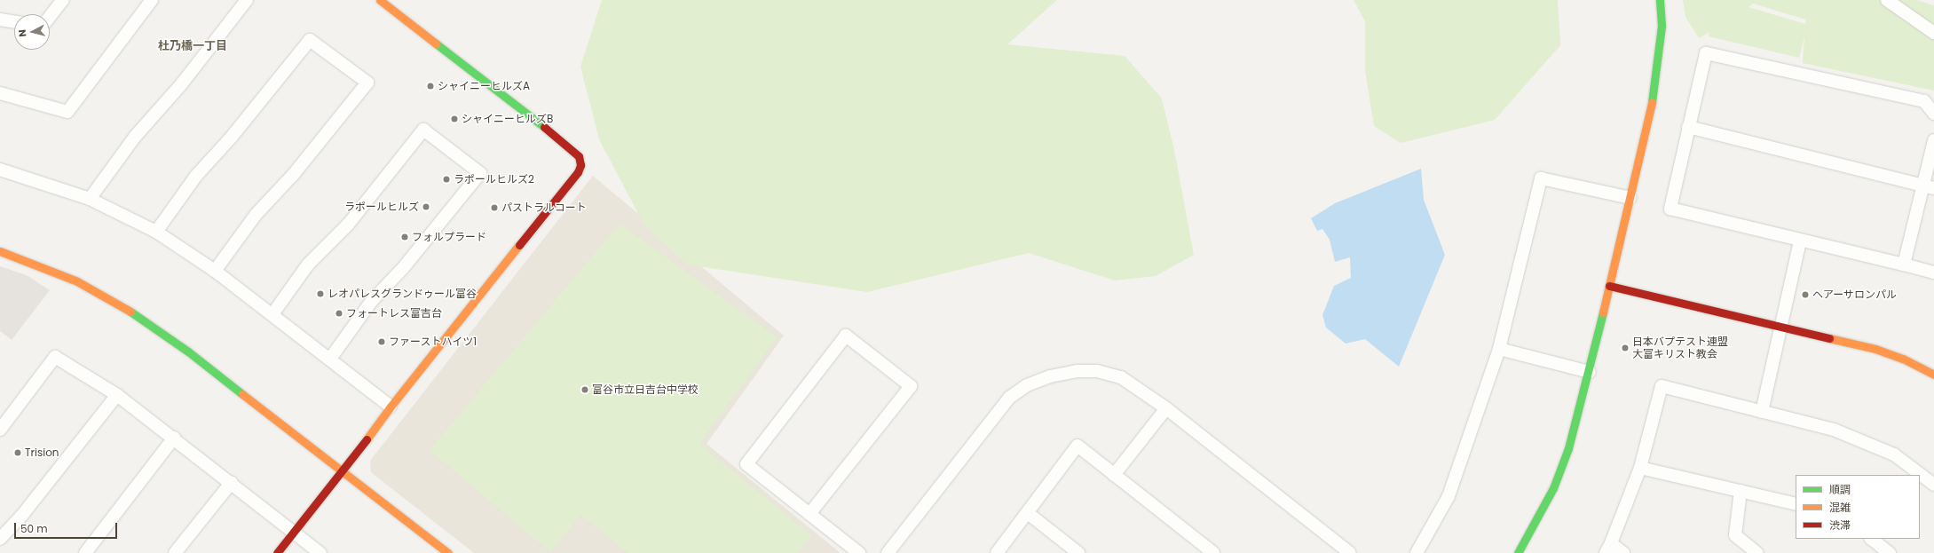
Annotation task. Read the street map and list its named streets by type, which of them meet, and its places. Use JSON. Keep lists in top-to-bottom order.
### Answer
{
  "districts": ["杜乃橋一丁目"],
  "places": [
    "シャイニーヒルズA",
    "シャイニーヒルズB",
    "ラポールヒルズ2",
    "ラポールヒルズ",
    "パストラルコート",
    "フォルプラード",
    "レオパレスグランドゥール富谷",
    "ヘアーサロンパル",
    "フォートレス富吉台",
    "ファーストハイツ1",
    "日本バプテスト連盟 大富キリスト教会",
    "富谷市立日吉台中学校",
    "Trision"
  ],
  "legend": ["順調", "混雑", "渋滞"],
  "scale_bar": "50 m",
  "north": "left"
}
